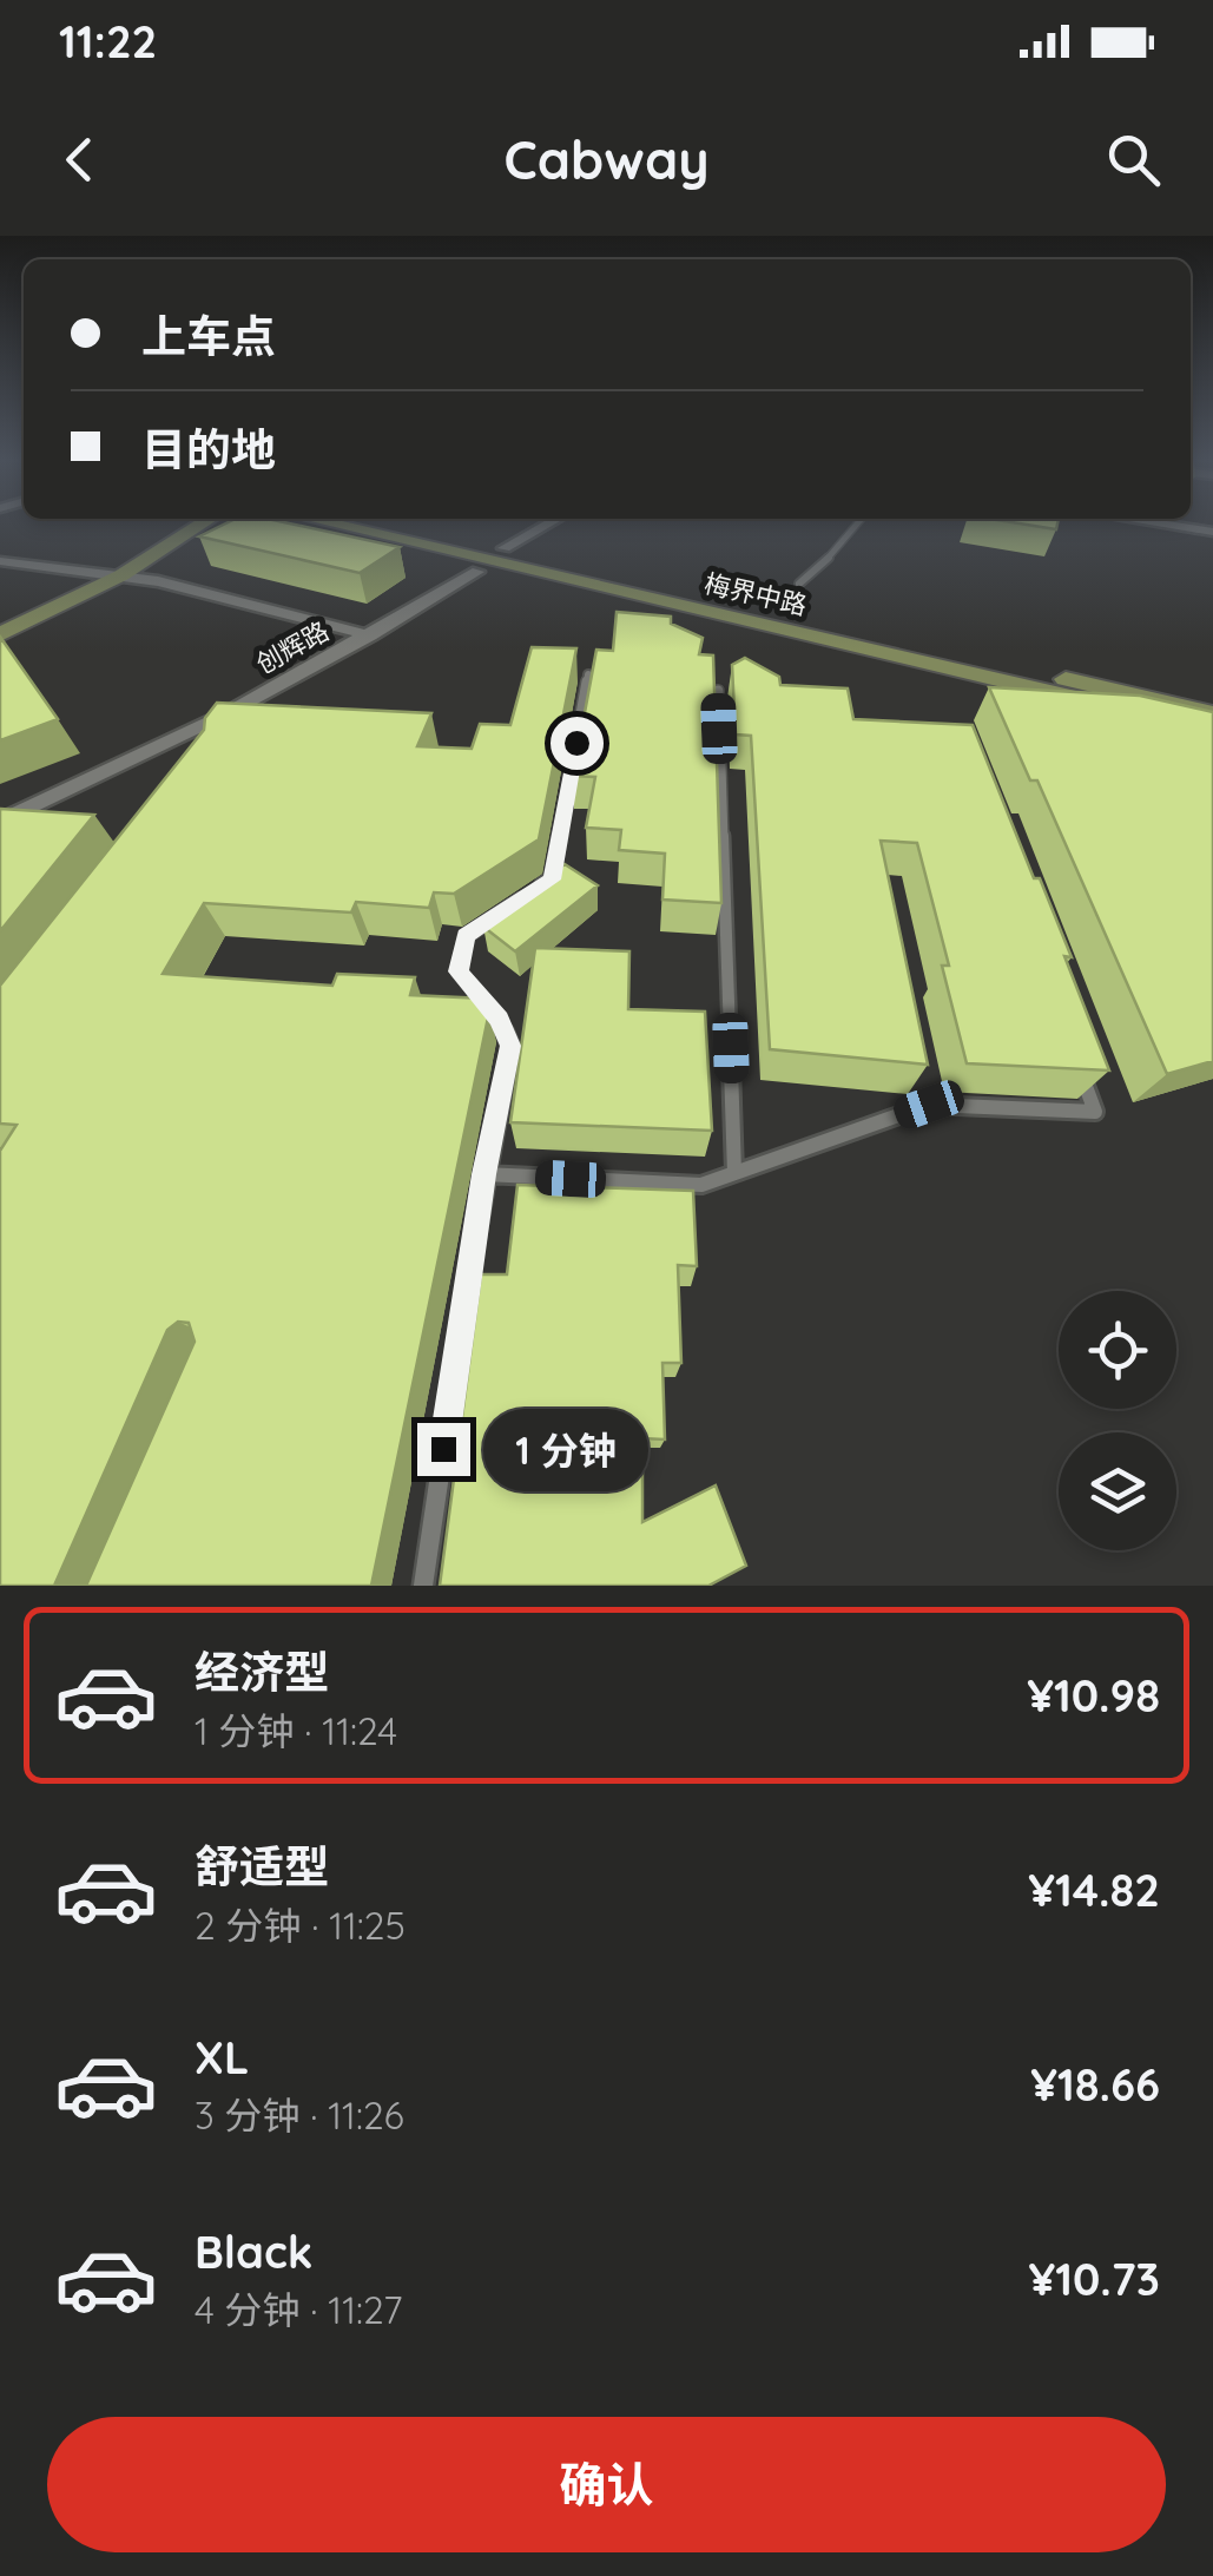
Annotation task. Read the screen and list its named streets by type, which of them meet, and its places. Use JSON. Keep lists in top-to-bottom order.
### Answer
{
  "streets": {
    "main road": ["梅界中路"],
    "street": ["创辉路"]
  },
  "crossings": [
    ["梅界中路", "创辉路"]
  ],
  "page": {
    "status": "11:22",
    "header": "Cabway",
    "banner": ["上车点", "目的地"],
    "bubble": "1 分钟",
    "list": [
      {
        "name": "经济型",
        "note": "1 分钟 · 11:24",
        "value": "¥10.98"
      },
      {
        "name": "舒适型",
        "note": "2 分钟 · 11:25",
        "value": "¥14.82"
      },
      {
        "name": "XL",
        "note": "3 分钟 · 11:26",
        "value": "¥18.66"
      },
      {
        "name": "Black",
        "note": "4 分钟 · 11:27",
        "value": "¥10.73"
      }
    ],
    "buttons": "确认"
  }
}
